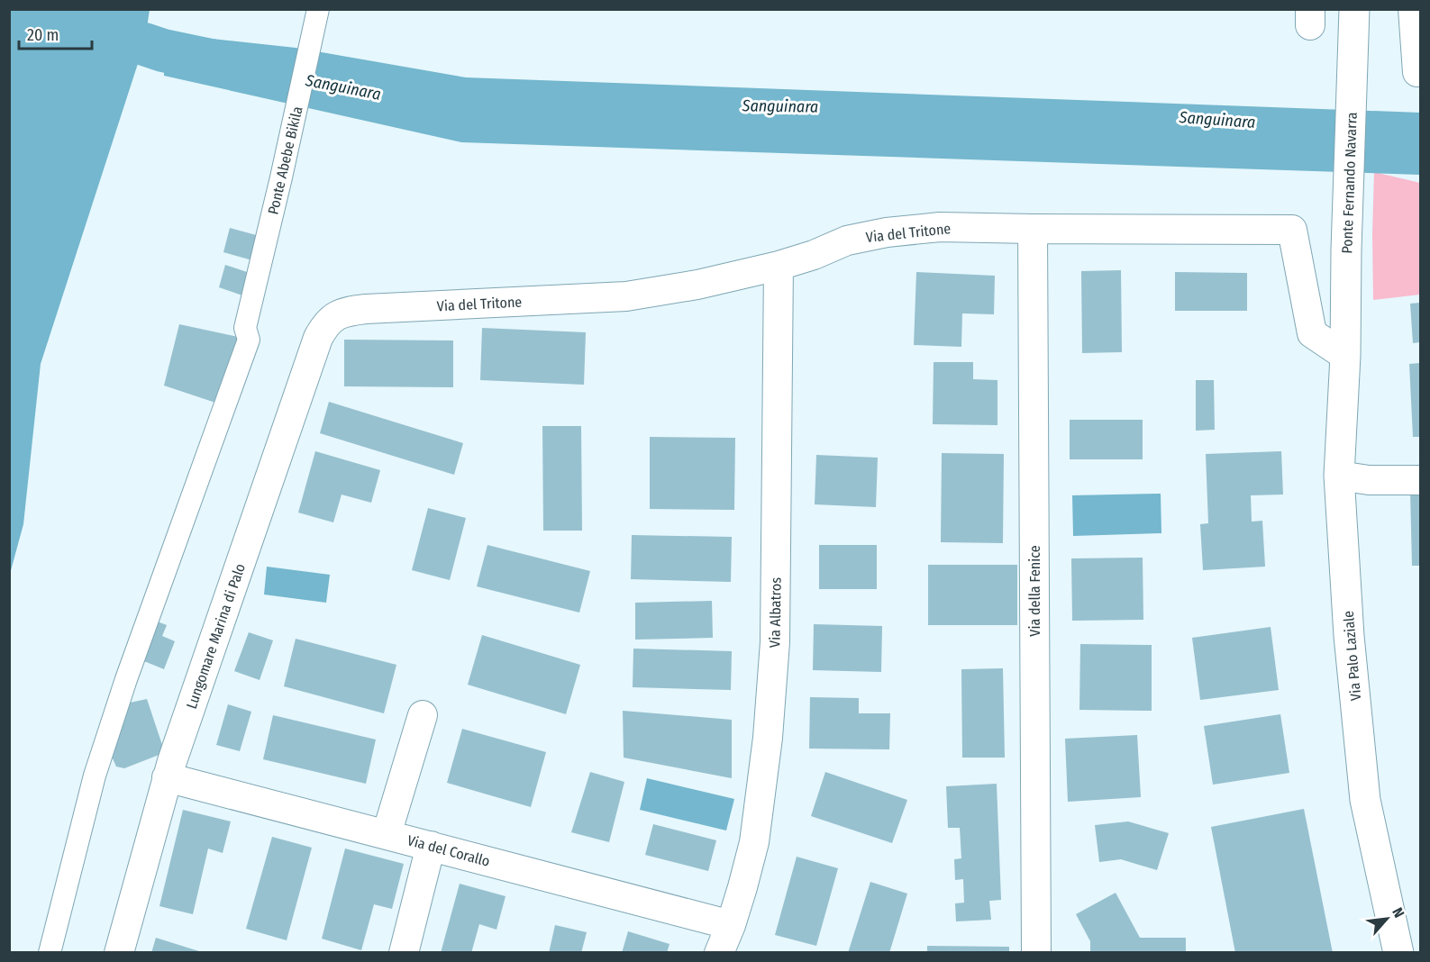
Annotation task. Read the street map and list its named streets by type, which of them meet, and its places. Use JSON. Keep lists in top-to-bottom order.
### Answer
{
  "streets": {
    "street": [
      "Ponte Abebe Bikila",
      "Ponte Fernando Navarra",
      "Via del Tritone",
      "Via della Fenice",
      "Via Albatros",
      "Lungomare Marina di Palo",
      "Via Palo Laziale",
      "Via del Corallo"
    ]
  },
  "crossings": [
    ["Ponte Fernando Navarra", "Via del Tritone"],
    ["Ponte Fernando Navarra", "Via Palo Laziale"],
    ["Via del Tritone", "Via della Fenice"],
    ["Via del Tritone", "Via Albatros"],
    ["Via del Tritone", "Lungomare Marina di Palo"],
    ["Via del Tritone", "Via Palo Laziale"],
    ["Via Albatros", "Via del Corallo"],
    ["Lungomare Marina di Palo", "Via del Corallo"]
  ],
  "water": ["Sanguinara"],
  "scale_bar": "20 m",
  "north": "top right"
}
